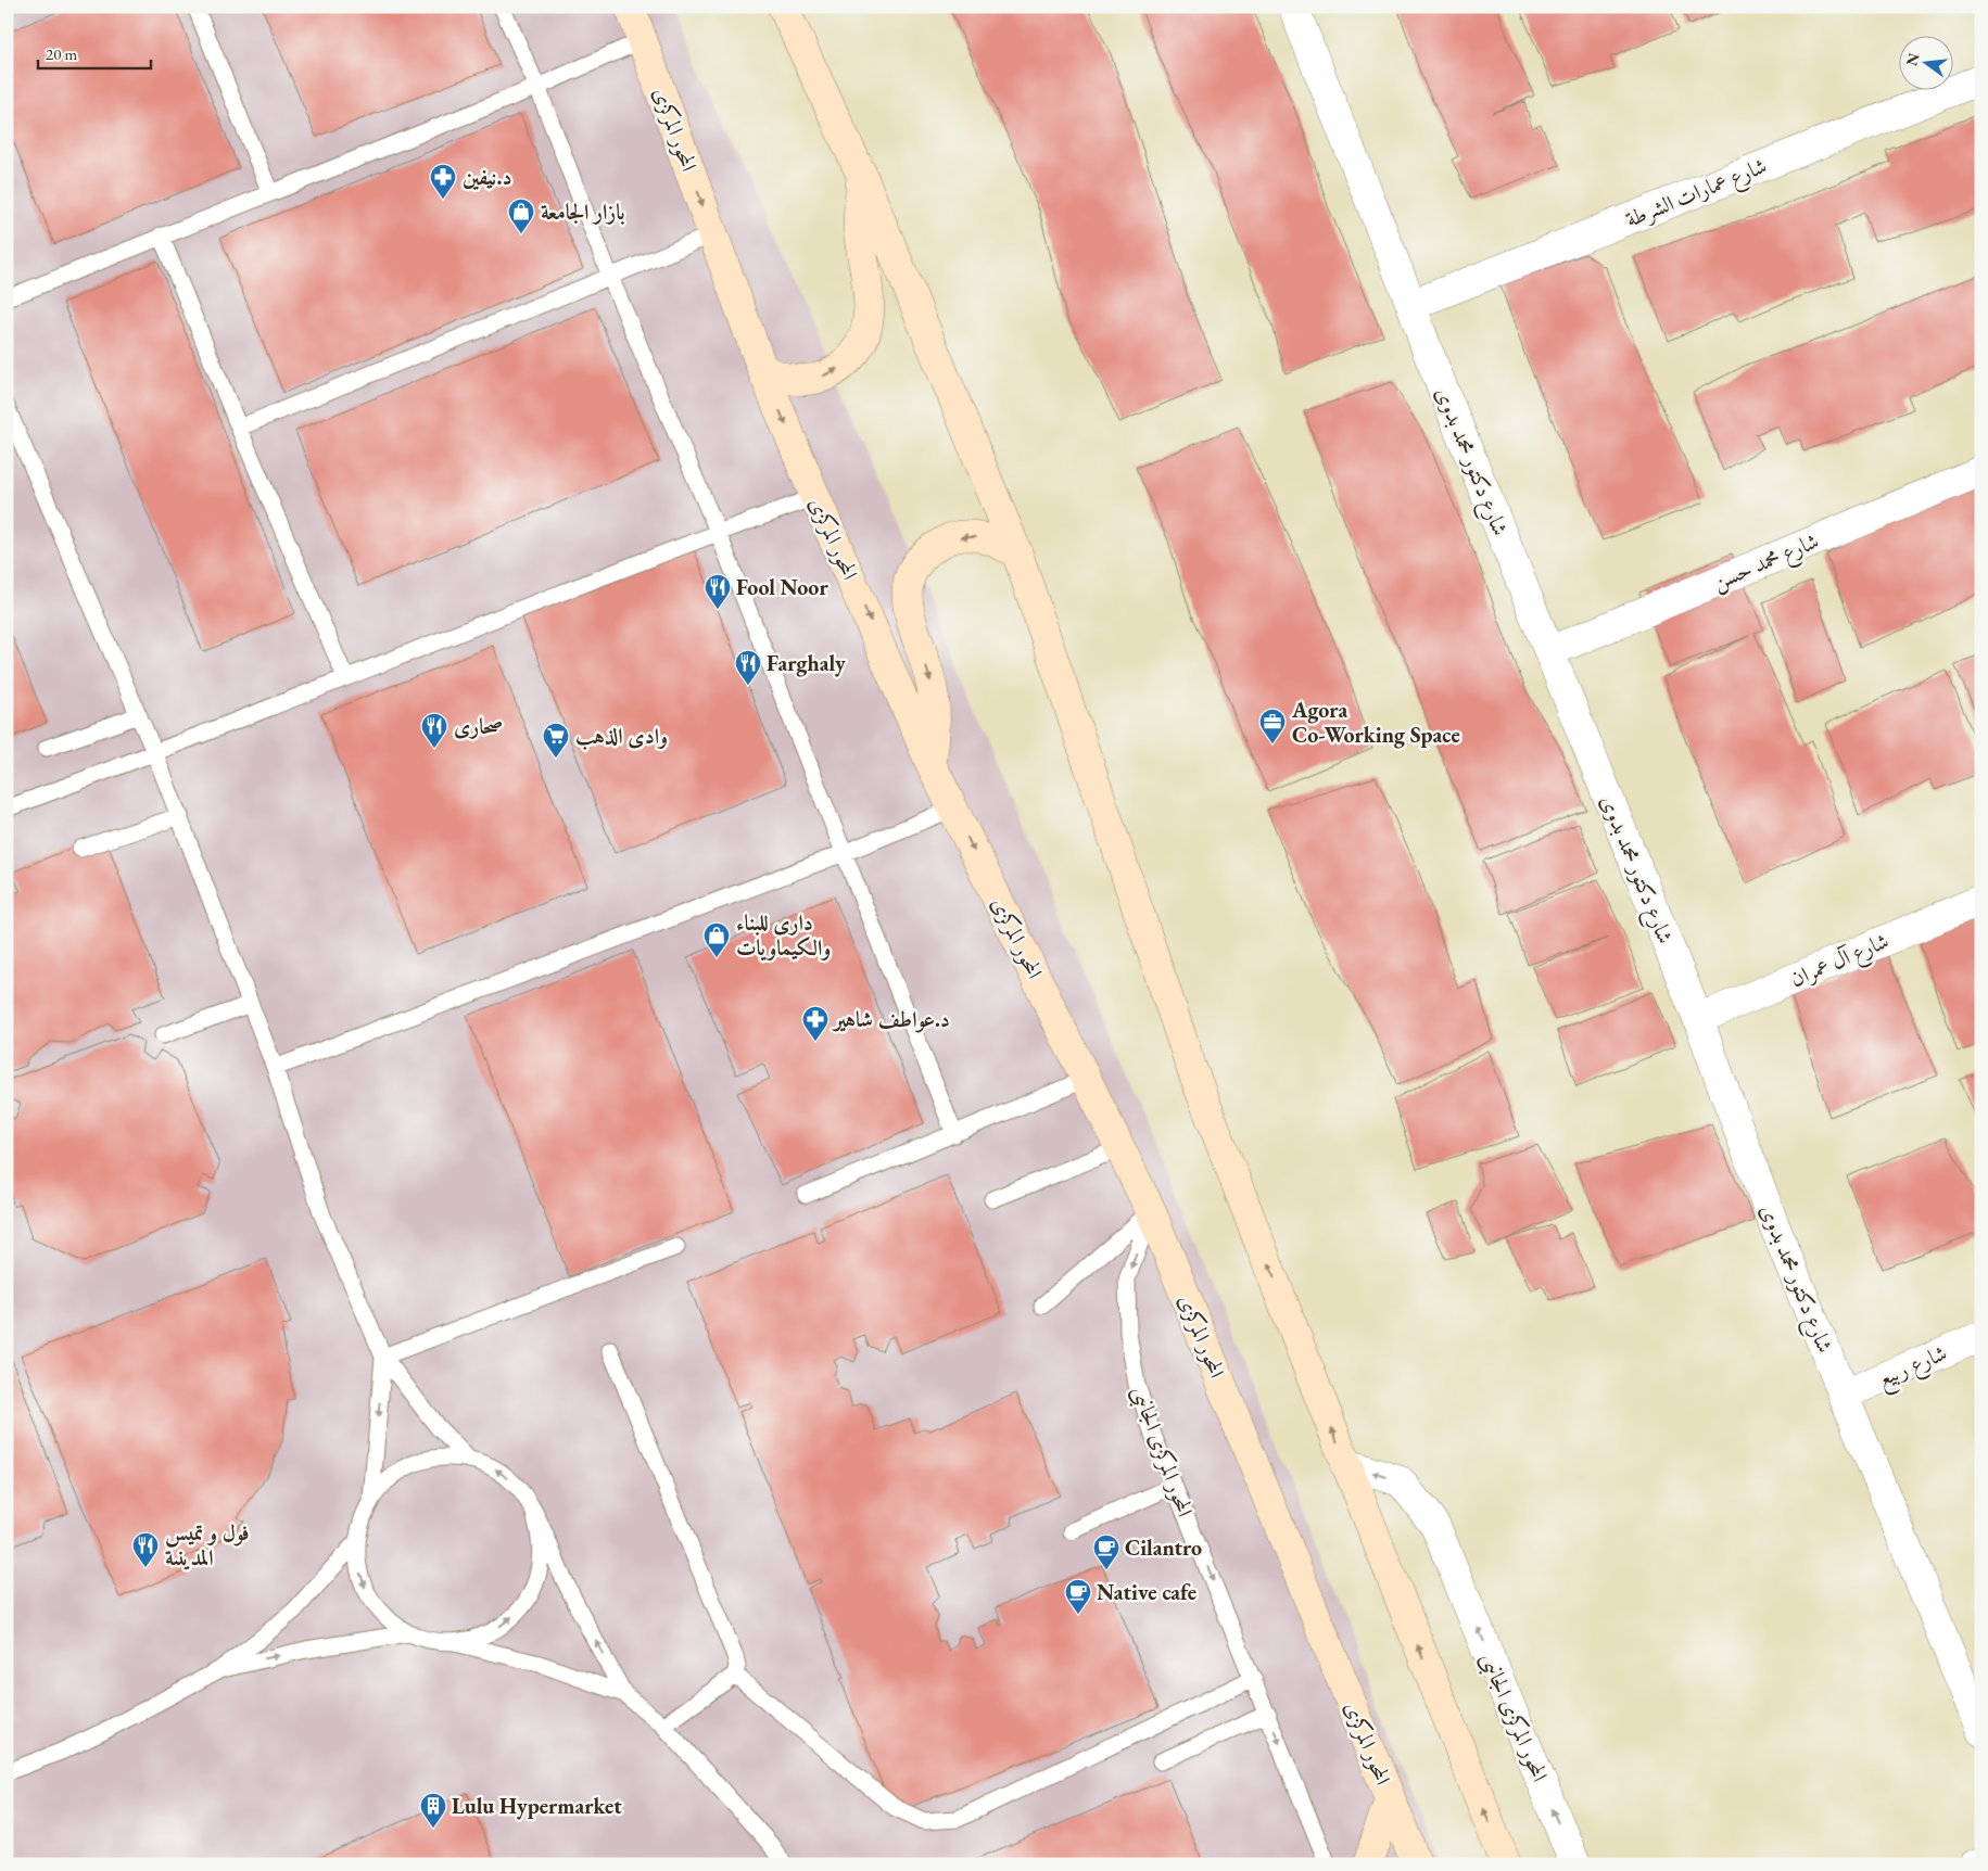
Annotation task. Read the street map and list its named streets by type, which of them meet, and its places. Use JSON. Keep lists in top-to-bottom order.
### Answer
{
  "streets": {
    "main road": ["المحور المركزى"],
    "street": [
      "شارع عمارات الشرطة",
      "شارع دكتور محمد بدوى",
      "شارع محمد حسن",
      "شارع آل عمران",
      "شارع ربيع",
      "المحور المركزى الجانبى"
    ]
  },
  "crossings": [
    ["المحور المركزى", "المحور المركزى الجانبى"],
    ["شارع عمارات الشرطة", "شارع دكتور محمد بدوى"],
    ["شارع دكتور محمد بدوى", "شارع محمد حسن"],
    ["شارع دكتور محمد بدوى", "شارع آل عمران"],
    ["شارع دكتور محمد بدوى", "شارع ربيع"]
  ],
  "places": {
    "pharmacy": ["د.نيفين", "د.عواطف شاهير"],
    "shop": ["بازار الجامعة", "دارى للبناء والكيماويات"],
    "restaurant": [
      "Fool Noor",
      "Farghaly",
      "صحارى",
      "فول و تميس المدينىة"
    ],
    "office": ["Agora Co-Working Space"],
    "supermarket": ["وادى الذهب"],
    "cafe": ["Cilantro", "Native cafe"],
    "building": ["Lulu Hypermarket"]
  },
  "scale_bar": "20 m",
  "north": "left"
}
